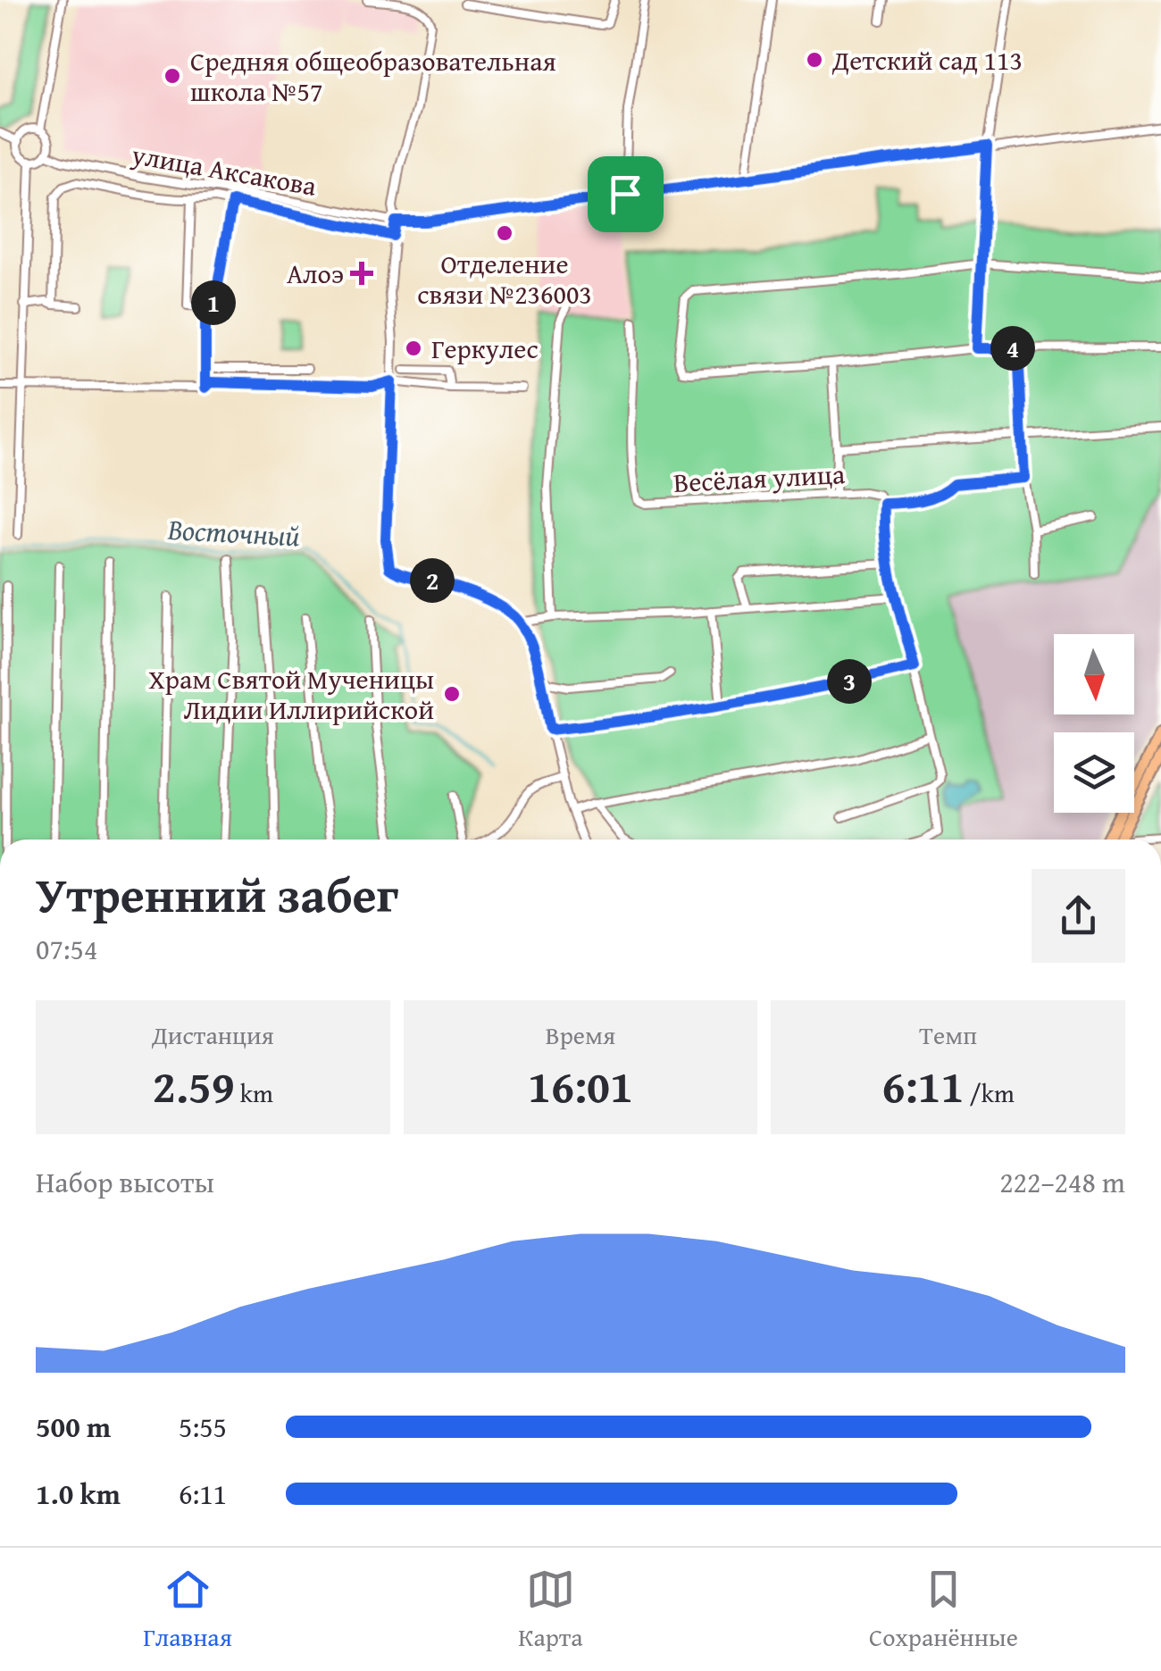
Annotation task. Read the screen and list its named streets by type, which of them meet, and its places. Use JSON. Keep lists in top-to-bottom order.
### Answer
{
  "streets": {
    "street": ["улица Аксакова", "Весёлая улица"]
  },
  "water": ["Восточный"],
  "places": {
    "other": [
      "Детский сад 113",
      "Средняя общеобразовательная школа №57",
      "Отделение связи №236003",
      "Геркулес",
      "Храм Святой Мученицы Лидии Иллирийской"
    ],
    "health": ["Алоэ"]
  },
  "north": "bottom",
  "page": {
    "pins": [
      "1",
      "4",
      "2",
      "3"
    ],
    "heading": ["Утренний забег", "07:54"],
    "stats": [
      ["Дистанция", "2.59 km"],
      ["Время", "16:01"],
      ["Темп", "6:11 /km"]
    ],
    "chart": ["Набор высоты", "222–248 m"],
    "list": [
      {
        "name": "500 m",
        "note": "5:55"
      },
      {
        "name": "1.0 km",
        "note": "6:11"
      }
    ],
    "tabs": ["Главная", "Карта", "Сохранённые"]
  }
}
